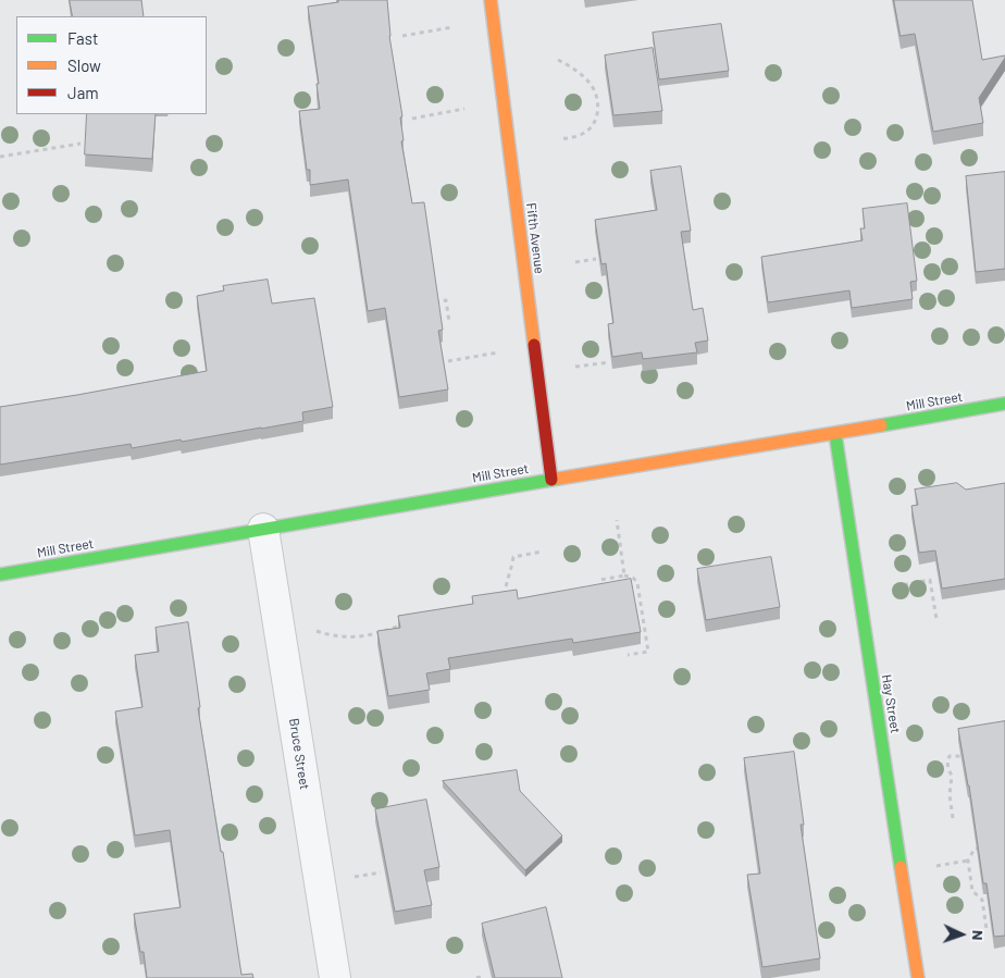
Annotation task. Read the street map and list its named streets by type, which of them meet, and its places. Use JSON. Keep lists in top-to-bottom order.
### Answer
{
  "streets": {
    "street": [
      "Fifth Avenue",
      "Mill Street",
      "Hay Street",
      "Bruce Street"
    ]
  },
  "crossings": [
    ["Fifth Avenue", "Mill Street"],
    ["Mill Street", "Hay Street"],
    ["Mill Street", "Bruce Street"]
  ],
  "legend": ["Fast", "Slow", "Jam"],
  "north": "right"
}
